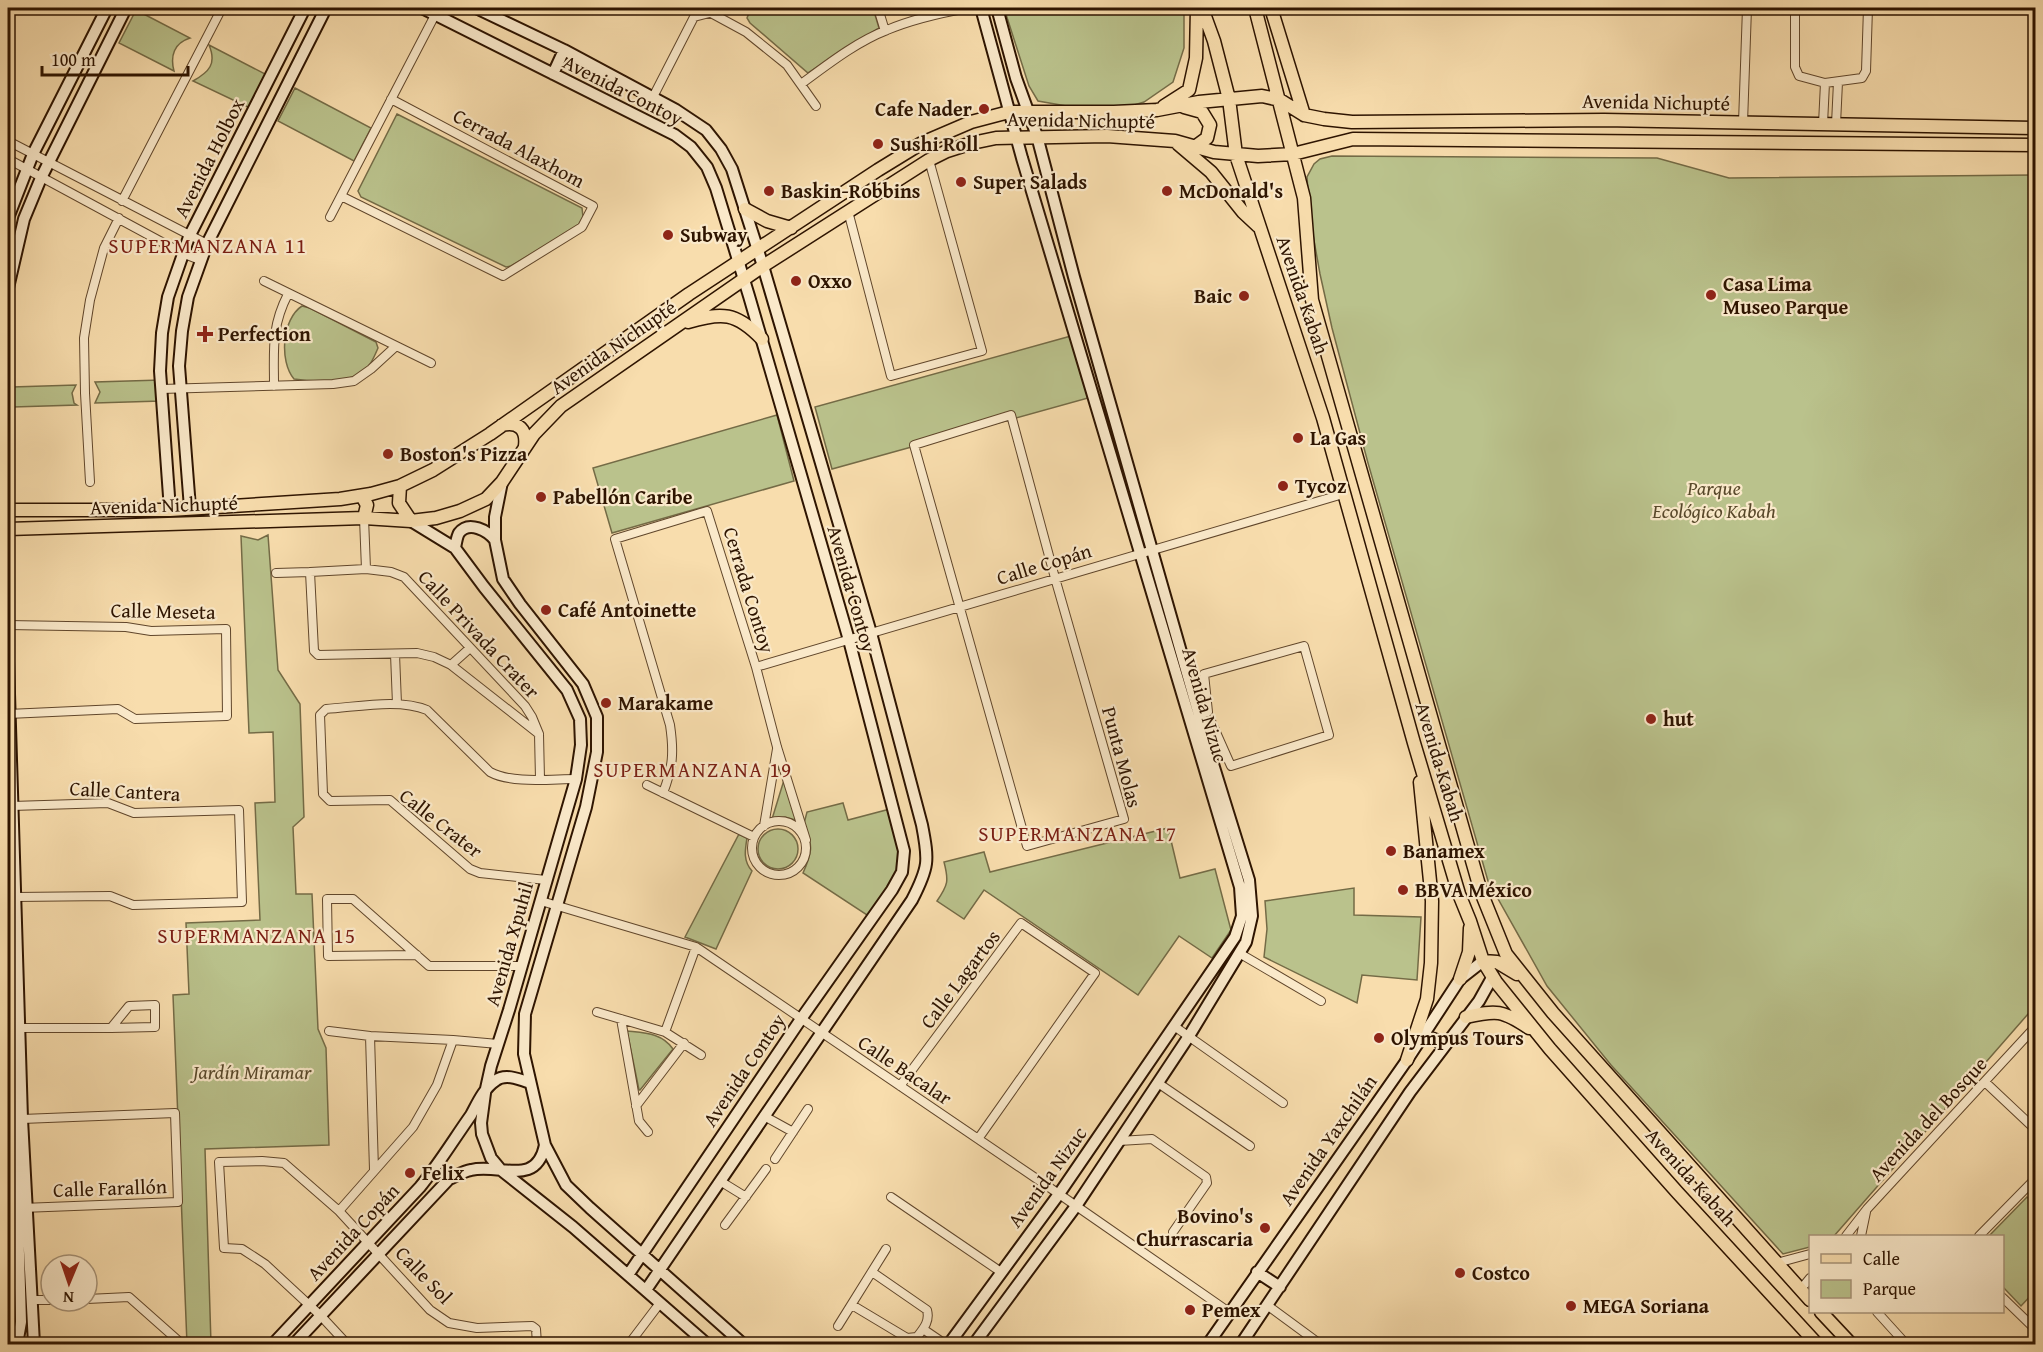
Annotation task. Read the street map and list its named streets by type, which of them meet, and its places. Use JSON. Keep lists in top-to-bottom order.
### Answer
{
  "streets": {
    "main road": ["Avenida Nichupté", "Avenida Kabah"],
    "street": [
      "Avenida Contoy",
      "Cerrada Alaxhom",
      "Avenida Holbox",
      "Calle Copán",
      "Cerrada Contoy",
      "Calle Meseta",
      "Calle Privada Crater",
      "Avenida Nizuc",
      "Punta Molas",
      "Calle Cantera",
      "Calle Crater",
      "Avenida Xpuhil",
      "Calle Lagartos",
      "Calle Bacalar",
      "Avenida del Bosque",
      "Avenida Yaxchilán",
      "Calle Farallón",
      "Avenida Copán",
      "Calle Sol"
    ]
  },
  "crossings": [
    ["Avenida Contoy", "Avenida Nichupté"],
    ["Avenida Contoy", "Calle Copán"],
    ["Avenida Contoy", "Avenida Xpuhil"],
    ["Avenida Contoy", "Calle Bacalar"],
    ["Avenida Nichupté", "Avenida Holbox"],
    ["Avenida Nichupté", "Avenida Kabah"],
    ["Avenida Nichupté", "Avenida Nizuc"],
    ["Avenida Nichupté", "Avenida Xpuhil"],
    ["Avenida Kabah", "Calle Copán"],
    ["Avenida Kabah", "Avenida Yaxchilán"],
    ["Calle Copán", "Cerrada Contoy"],
    ["Calle Copán", "Avenida Nizuc"],
    ["Calle Copán", "Punta Molas"],
    ["Calle Privada Crater", "Calle Crater"],
    ["Avenida Nizuc", "Calle Bacalar"],
    ["Calle Crater", "Avenida Xpuhil"],
    ["Avenida Xpuhil", "Calle Bacalar"],
    ["Avenida Xpuhil", "Avenida Copán"],
    ["Calle Lagartos", "Calle Bacalar"],
    ["Calle Bacalar", "Avenida Yaxchilán"],
    ["Avenida Copán", "Calle Sol"]
  ],
  "districts": [
    "SUPERMANZANA 11",
    "SUPERMANZANA 19",
    "SUPERMANZANA 17",
    "SUPERMANZANA 15"
  ],
  "parks": ["Parque Ecológico Kabah", "Jardín Miramar"],
  "places": {
    "other": [
      "Cafe Nader",
      "Sushi Roll",
      "Super Salads",
      "Baskin-Robbins",
      "McDonald's",
      "Subway",
      "Oxxo",
      "Casa Lima Museo Parque",
      "Baic",
      "La Gas",
      "Boston's Pizza",
      "Tycoz",
      "Pabellón Caribe",
      "Café Antoinette",
      "Marakame",
      "hut",
      "Banamex",
      "BBVA México",
      "Olympus Tours",
      "Felix",
      "Bovino's Churrascaria",
      "Costco",
      "MEGA Soriana",
      "Pemex"
    ],
    "health": ["Perfection"]
  },
  "legend": ["Calle", "Parque"],
  "scale_bar": "100 m",
  "north": "bottom"
}
